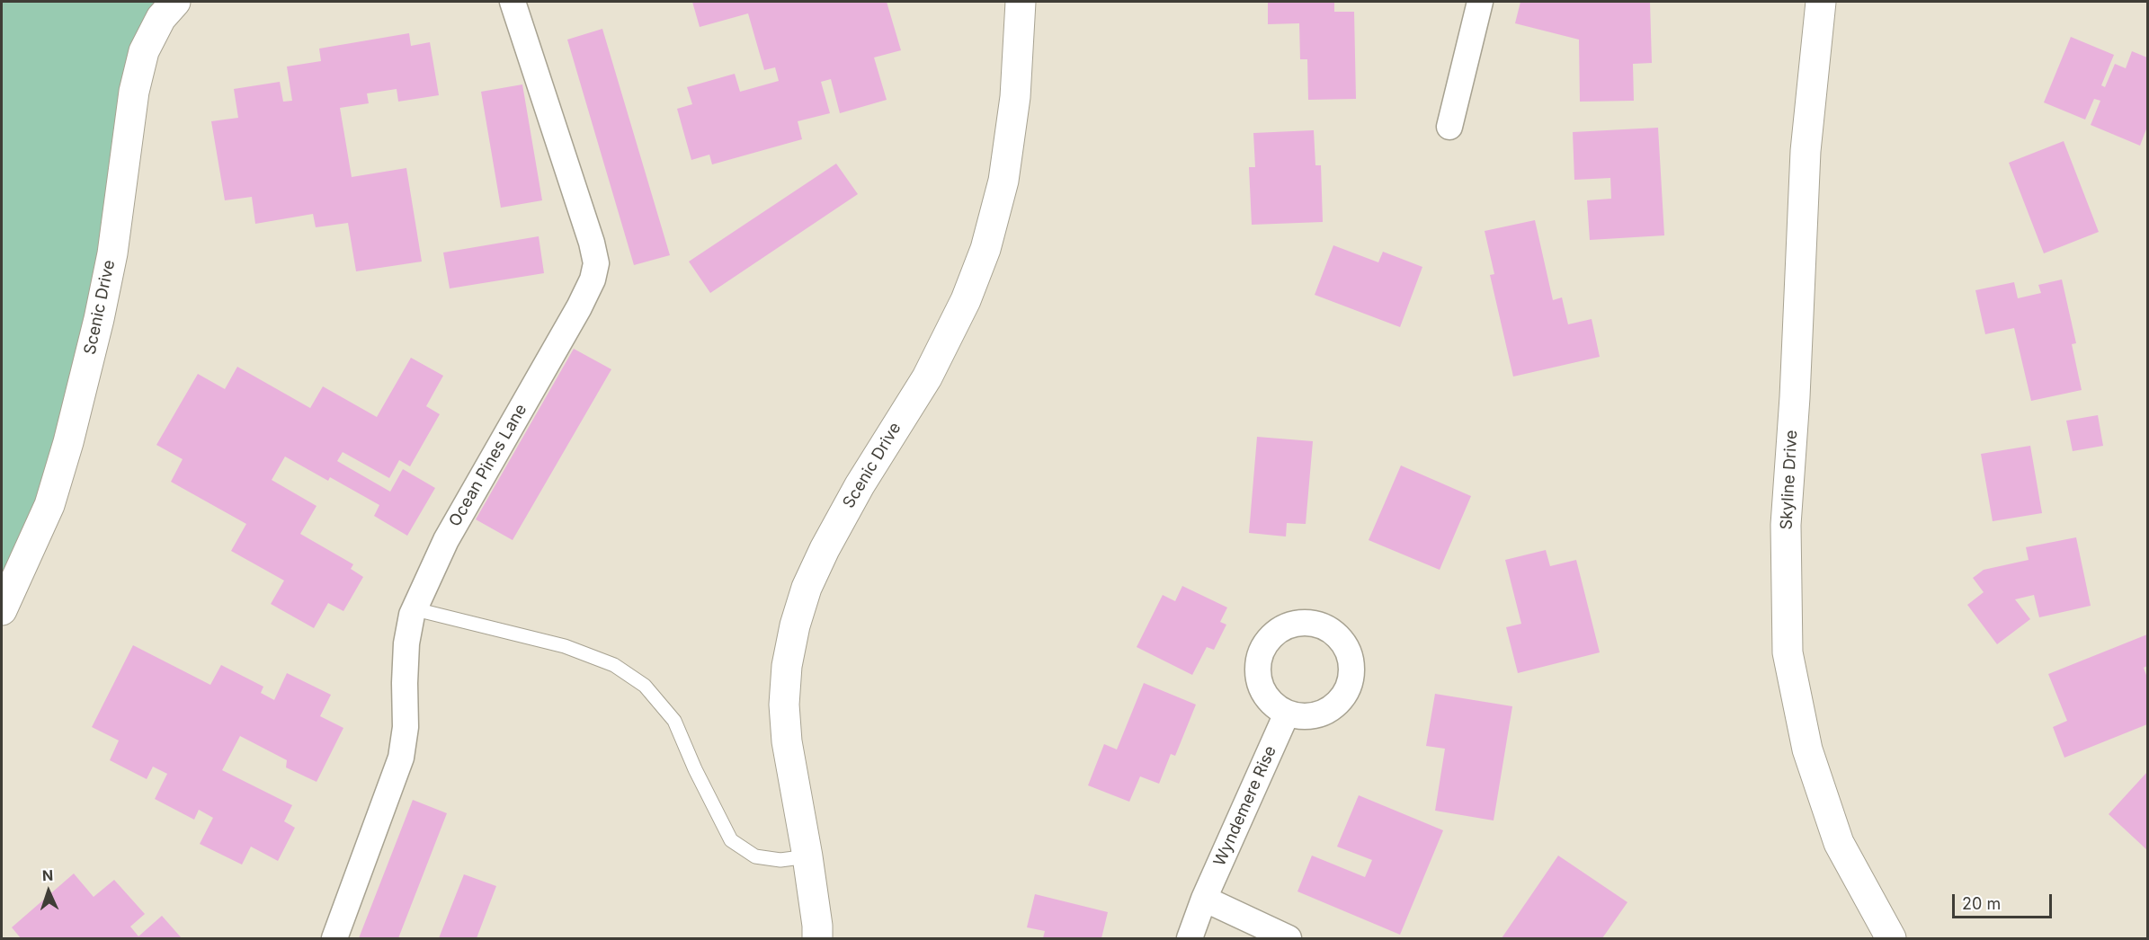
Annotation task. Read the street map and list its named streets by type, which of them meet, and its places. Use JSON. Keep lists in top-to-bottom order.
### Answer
{
  "streets": {
    "street": [
      "Scenic Drive",
      "Ocean Pines Lane",
      "Skyline Drive",
      "Wyndemere Rise"
    ]
  },
  "scale_bar": "20 m",
  "north": "top"
}
